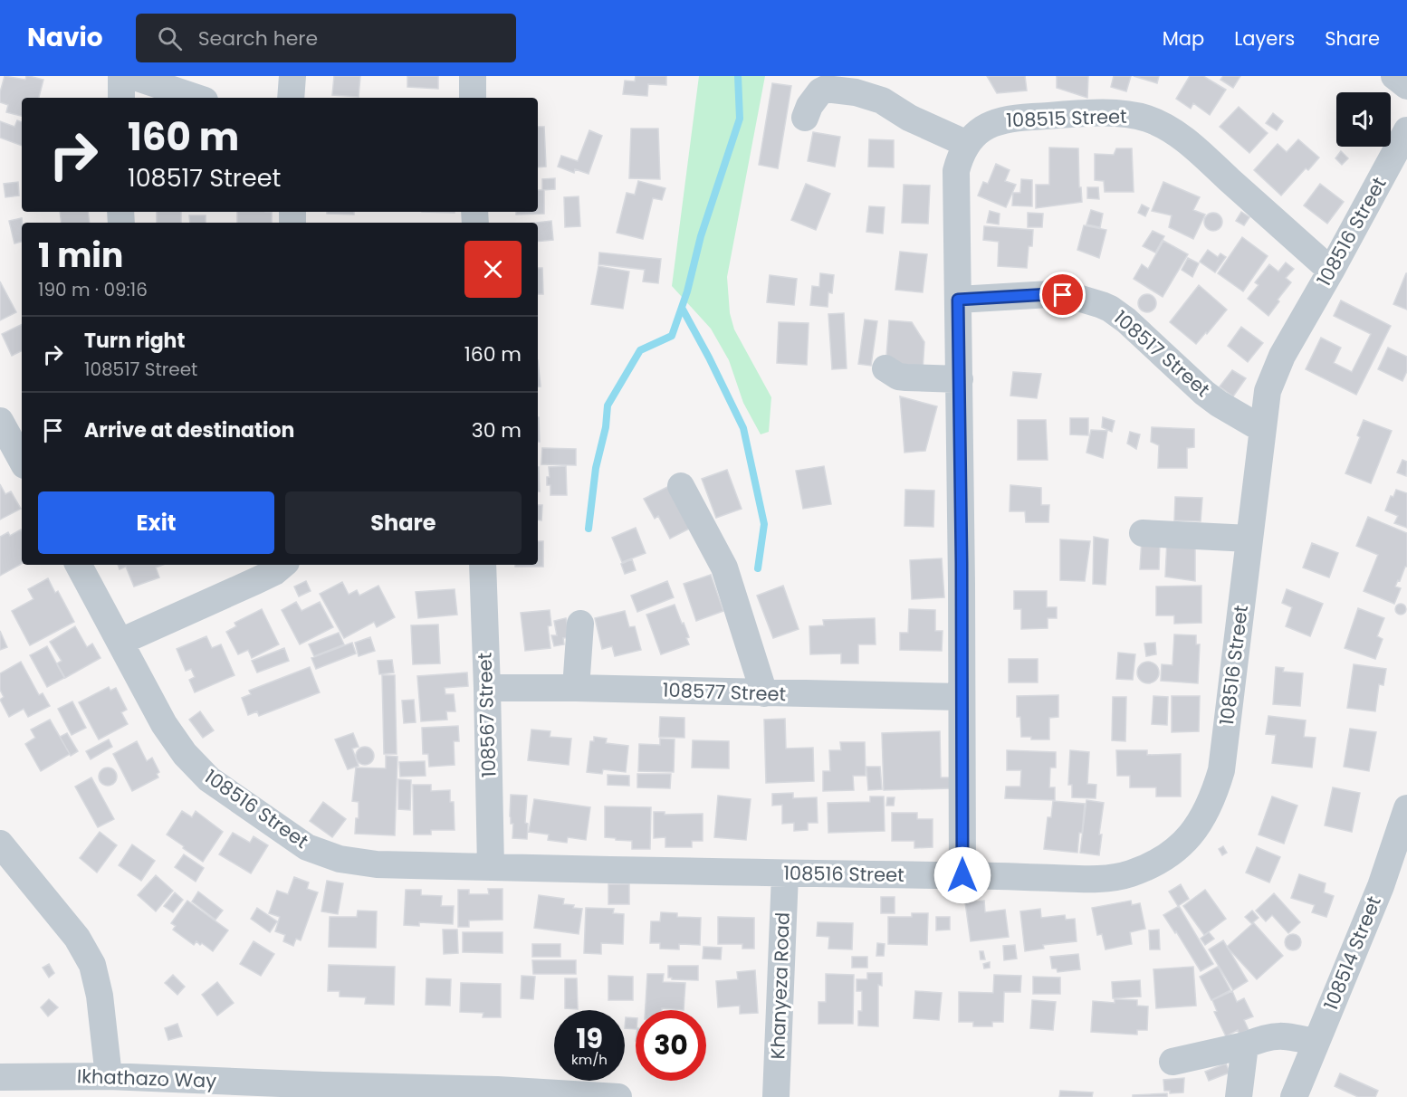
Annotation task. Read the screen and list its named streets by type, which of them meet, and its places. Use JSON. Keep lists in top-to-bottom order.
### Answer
{
  "streets": {
    "street": [
      "108515 Street",
      "108516 Street",
      "108517 Street",
      "108577 Street",
      "108567 Street",
      "108514 Street",
      "Khanyeza Road",
      "Ikhathazo Way"
    ]
  },
  "crossings": [
    ["108515 Street", "108516 Street"],
    ["108515 Street", "108517 Street"],
    ["108515 Street", "108577 Street"],
    ["108516 Street", "108517 Street"],
    ["108516 Street", "108567 Street"],
    ["108516 Street", "Khanyeza Road"],
    ["108577 Street", "108567 Street"]
  ],
  "page": {
    "header": "Navio",
    "search": "Search here",
    "nav": ["Map", "Layers", "Share"],
    "turn": ["160 m", "108517 Street"],
    "heading": ["1 min", "190 m · 09:16"],
    "list": [
      {
        "name": "Turn right",
        "note": "108517 Street",
        "value": "160 m"
      },
      {
        "name": "Arrive at destination",
        "value": "30 m"
      }
    ],
    "buttons": ["Exit", "Share"],
    "speed": "19 km/h",
    "limit": "30"
  }
}
